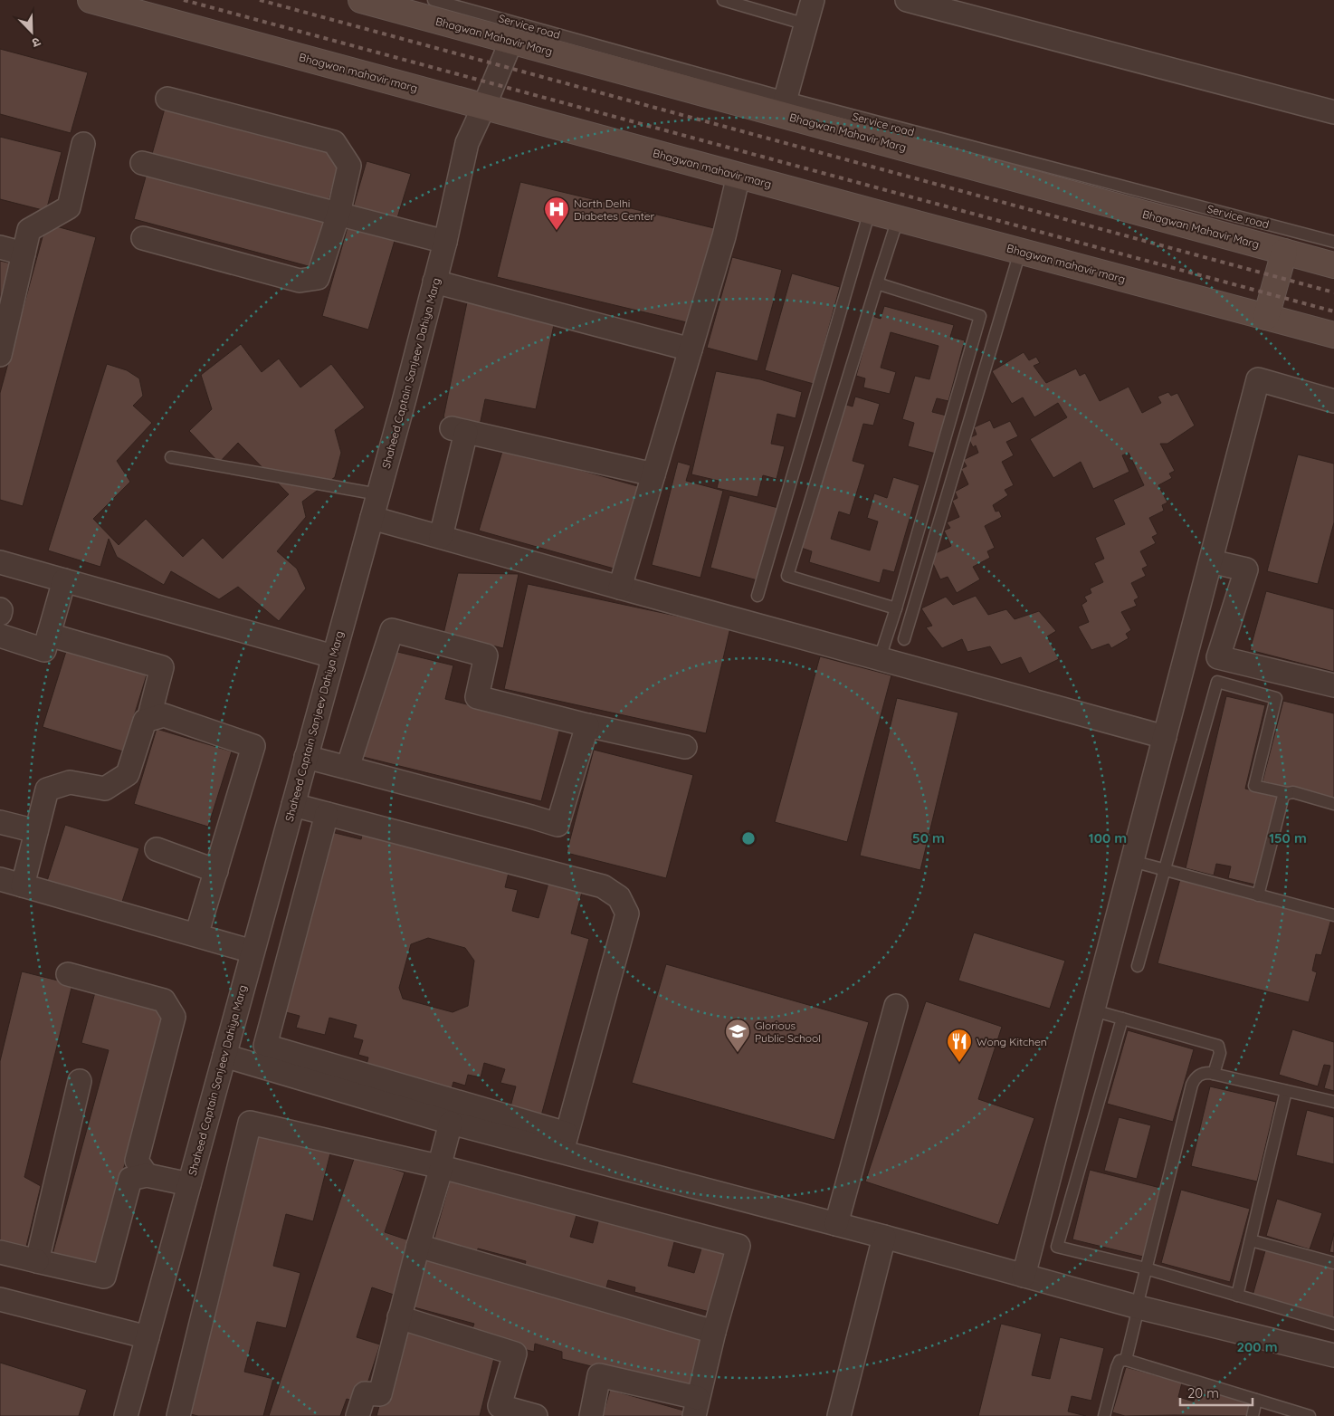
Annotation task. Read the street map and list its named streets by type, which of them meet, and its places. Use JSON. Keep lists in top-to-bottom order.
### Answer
{
  "streets": {
    "main road": ["Bhagwan Mahavir Marg", "Bhagwan mahavir marg"],
    "street": ["Shaheed Captain Sanjeev Dahiya Marg"],
    "lane": ["Service road"]
  },
  "crossings": [
    ["Service road", "Bhagwan Mahavir Marg"],
    ["Bhagwan Mahavir Marg", "Shaheed Captain Sanjeev Dahiya Marg"],
    ["Bhagwan mahavir marg", "Shaheed Captain Sanjeev Dahiya Marg"]
  ],
  "places": {
    "hospital": ["North Delhi Diabetes Center"],
    "school or university": ["Glorious Public School"],
    "restaurant": ["Wong Kitchen"]
  },
  "scale_bar": "20 m",
  "north": "bottom right",
  "rings": [
    "50 m",
    "100 m",
    "150 m",
    "200 m"
  ]
}
